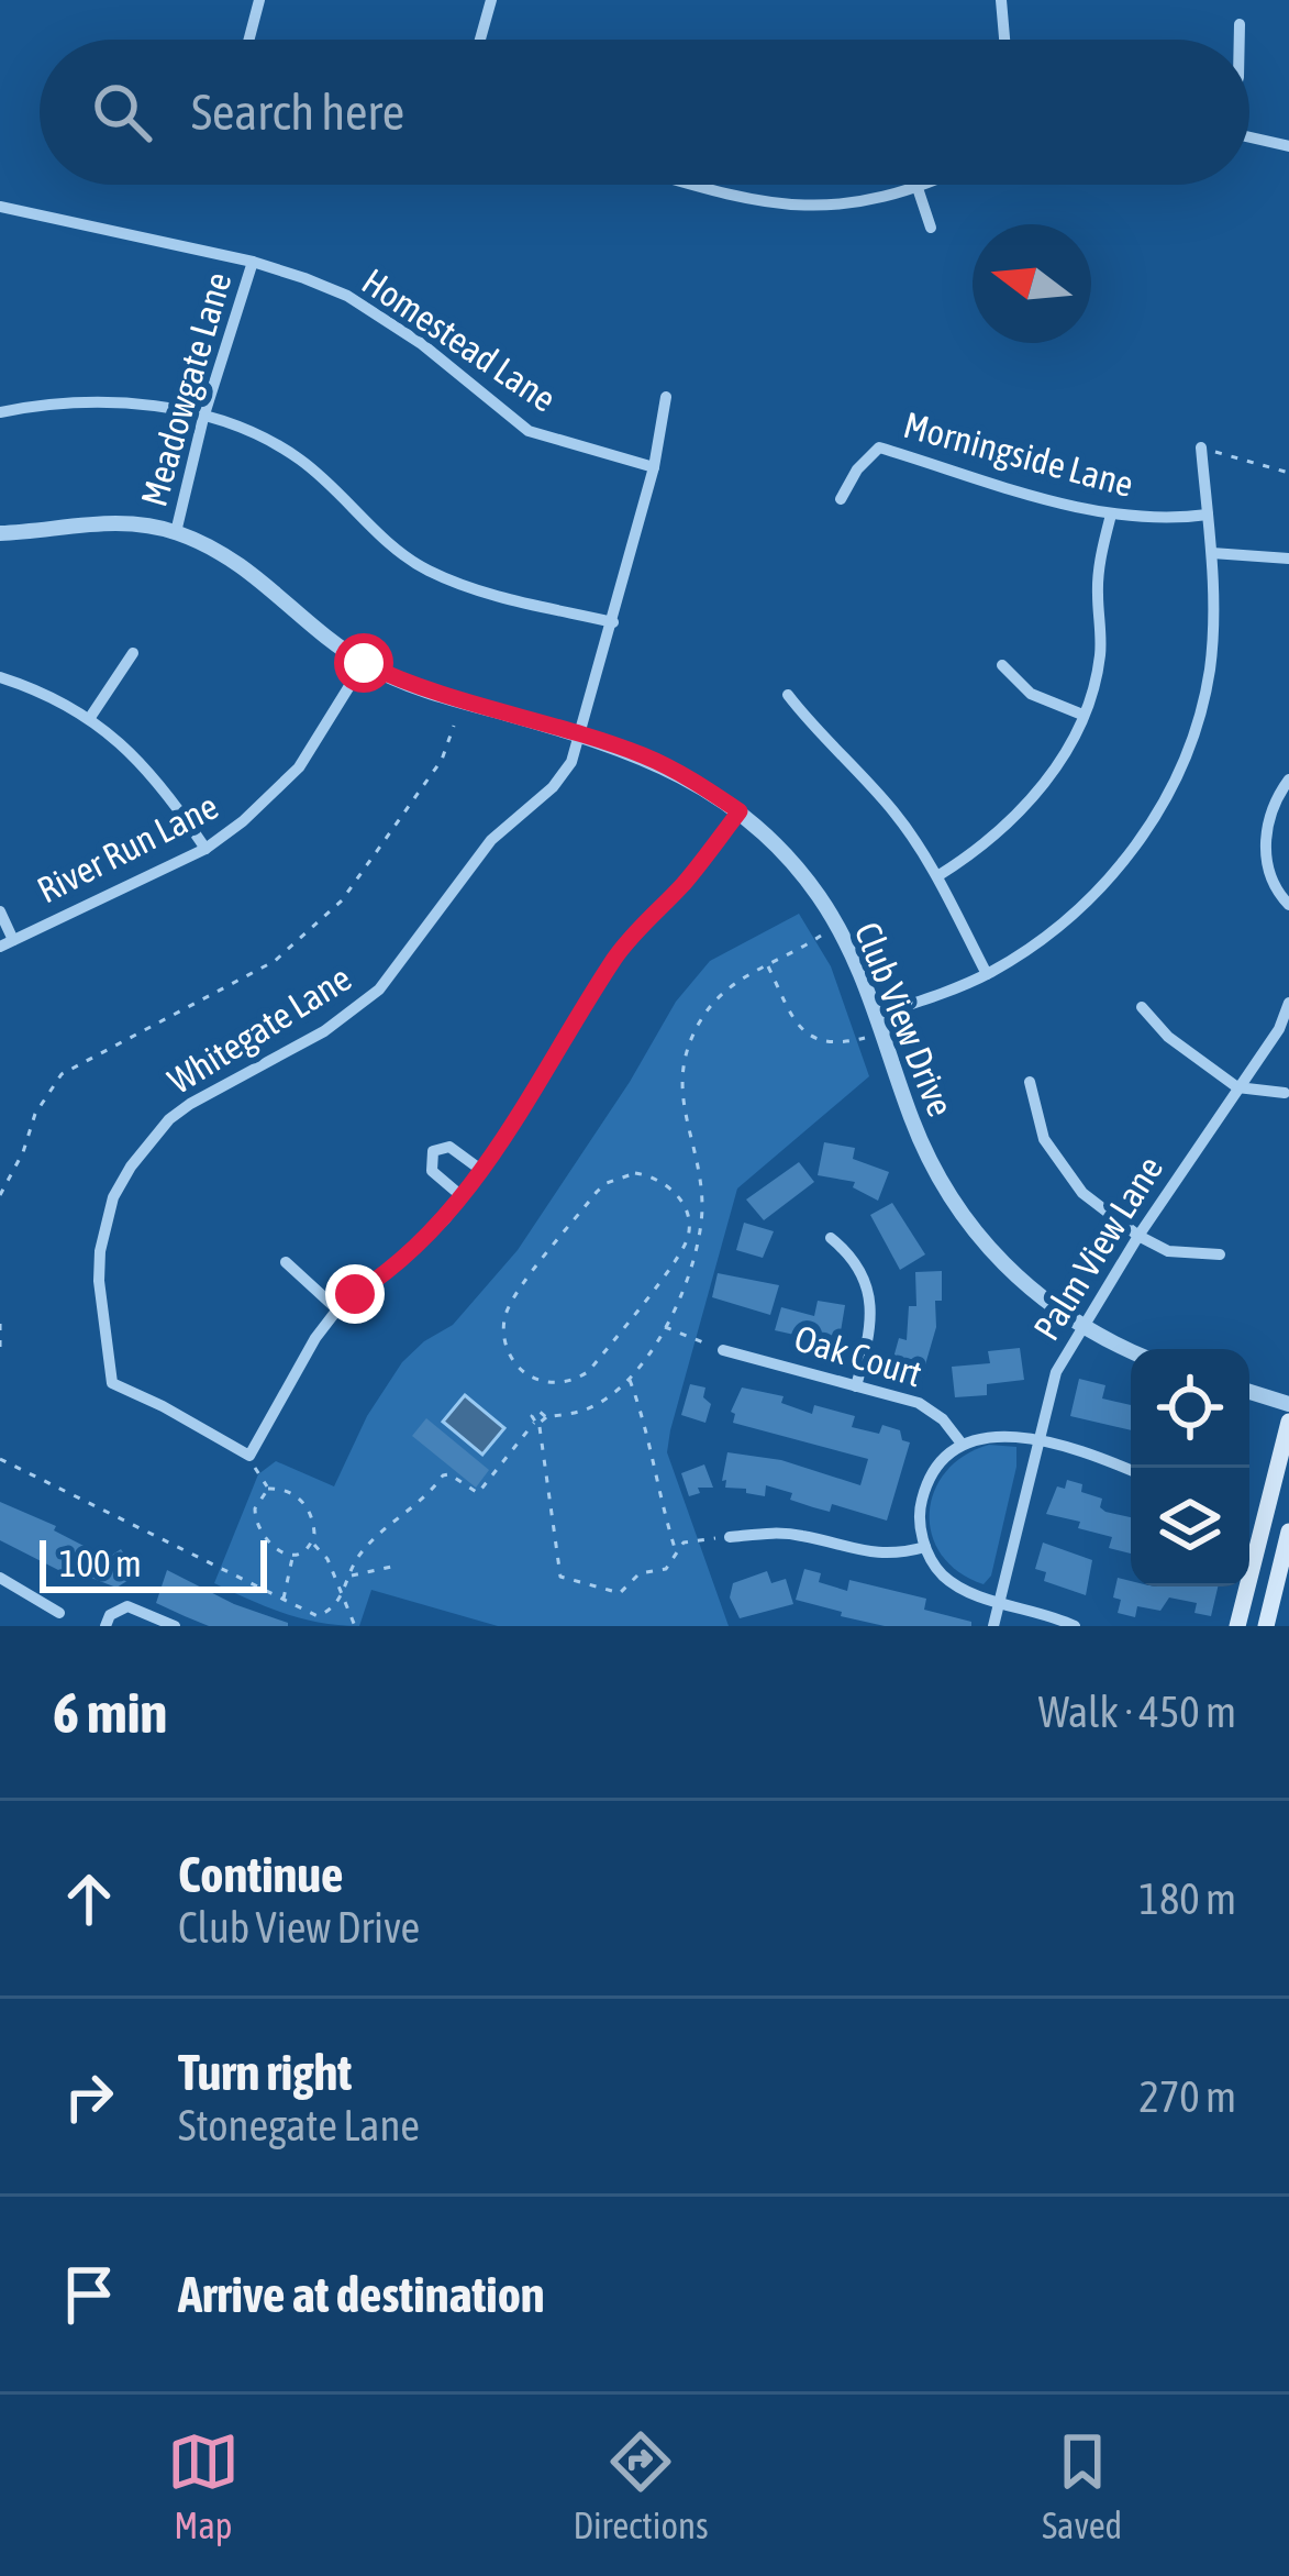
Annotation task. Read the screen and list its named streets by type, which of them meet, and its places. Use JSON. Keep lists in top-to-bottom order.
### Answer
{
  "streets": {
    "street": [
      "Homestead Lane",
      "Meadowgate Lane",
      "Morningside Lane",
      "River Run Lane",
      "Club View Drive",
      "Whitegate Lane",
      "Palm View Lane",
      "Oak Court"
    ]
  },
  "crossings": [
    ["Homestead Lane", "Meadowgate Lane"],
    ["Homestead Lane", "Whitegate Lane"],
    ["Meadowgate Lane", "Club View Drive"],
    ["River Run Lane", "Club View Drive"],
    ["Club View Drive", "Whitegate Lane"],
    ["Club View Drive", "Palm View Lane"]
  ],
  "scale_bar": "100 m",
  "north": "left",
  "page": {
    "search": "Search here",
    "scale": "100 m",
    "heading": ["6 min", "Walk · 450 m"],
    "list": [
      ["Continue", "Club View Drive", "180 m"],
      ["Turn right", "Stonegate Lane", "270 m"],
      "Arrive at destination"
    ],
    "nav": ["Map", "Directions", "Saved"]
  }
}
